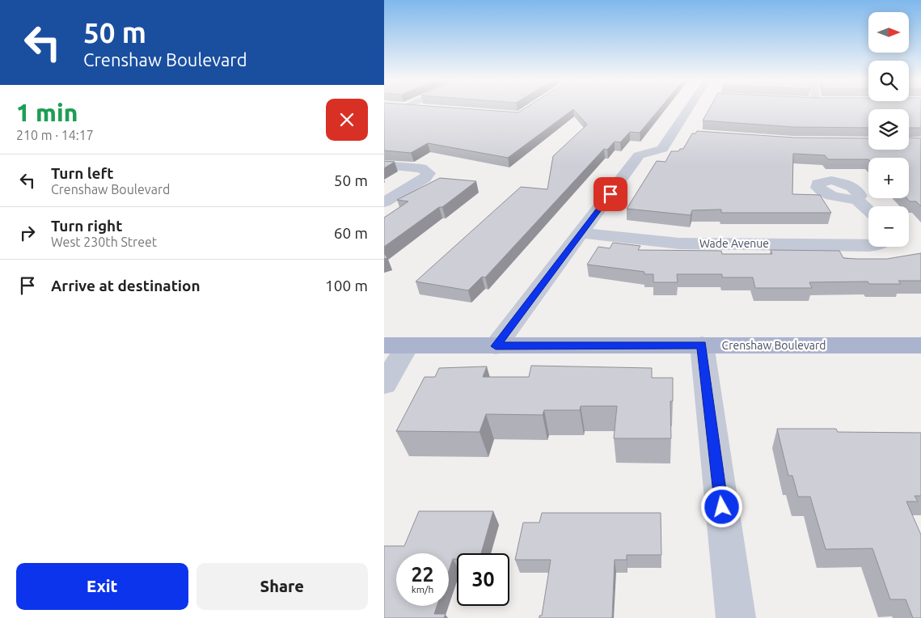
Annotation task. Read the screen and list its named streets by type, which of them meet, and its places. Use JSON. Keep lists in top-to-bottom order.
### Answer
{
  "streets": {
    "main road": ["Crenshaw Boulevard"],
    "street": ["Wade Avenue"]
  },
  "north": "right",
  "page": {
    "turn": ["50 m", "Crenshaw Boulevard"],
    "map_buttons": ["+", "−"],
    "heading": ["1 min", "210 m · 14:17"],
    "list": [
      {
        "name": "Turn left",
        "note": "Crenshaw Boulevard",
        "value": "50 m"
      },
      {
        "name": "Turn right",
        "note": "West 230th Street",
        "value": "60 m"
      },
      {
        "name": "Arrive at destination",
        "value": "100 m"
      }
    ],
    "speed": "22 km/h",
    "limit": "30",
    "buttons": ["Exit", "Share"]
  }
}
